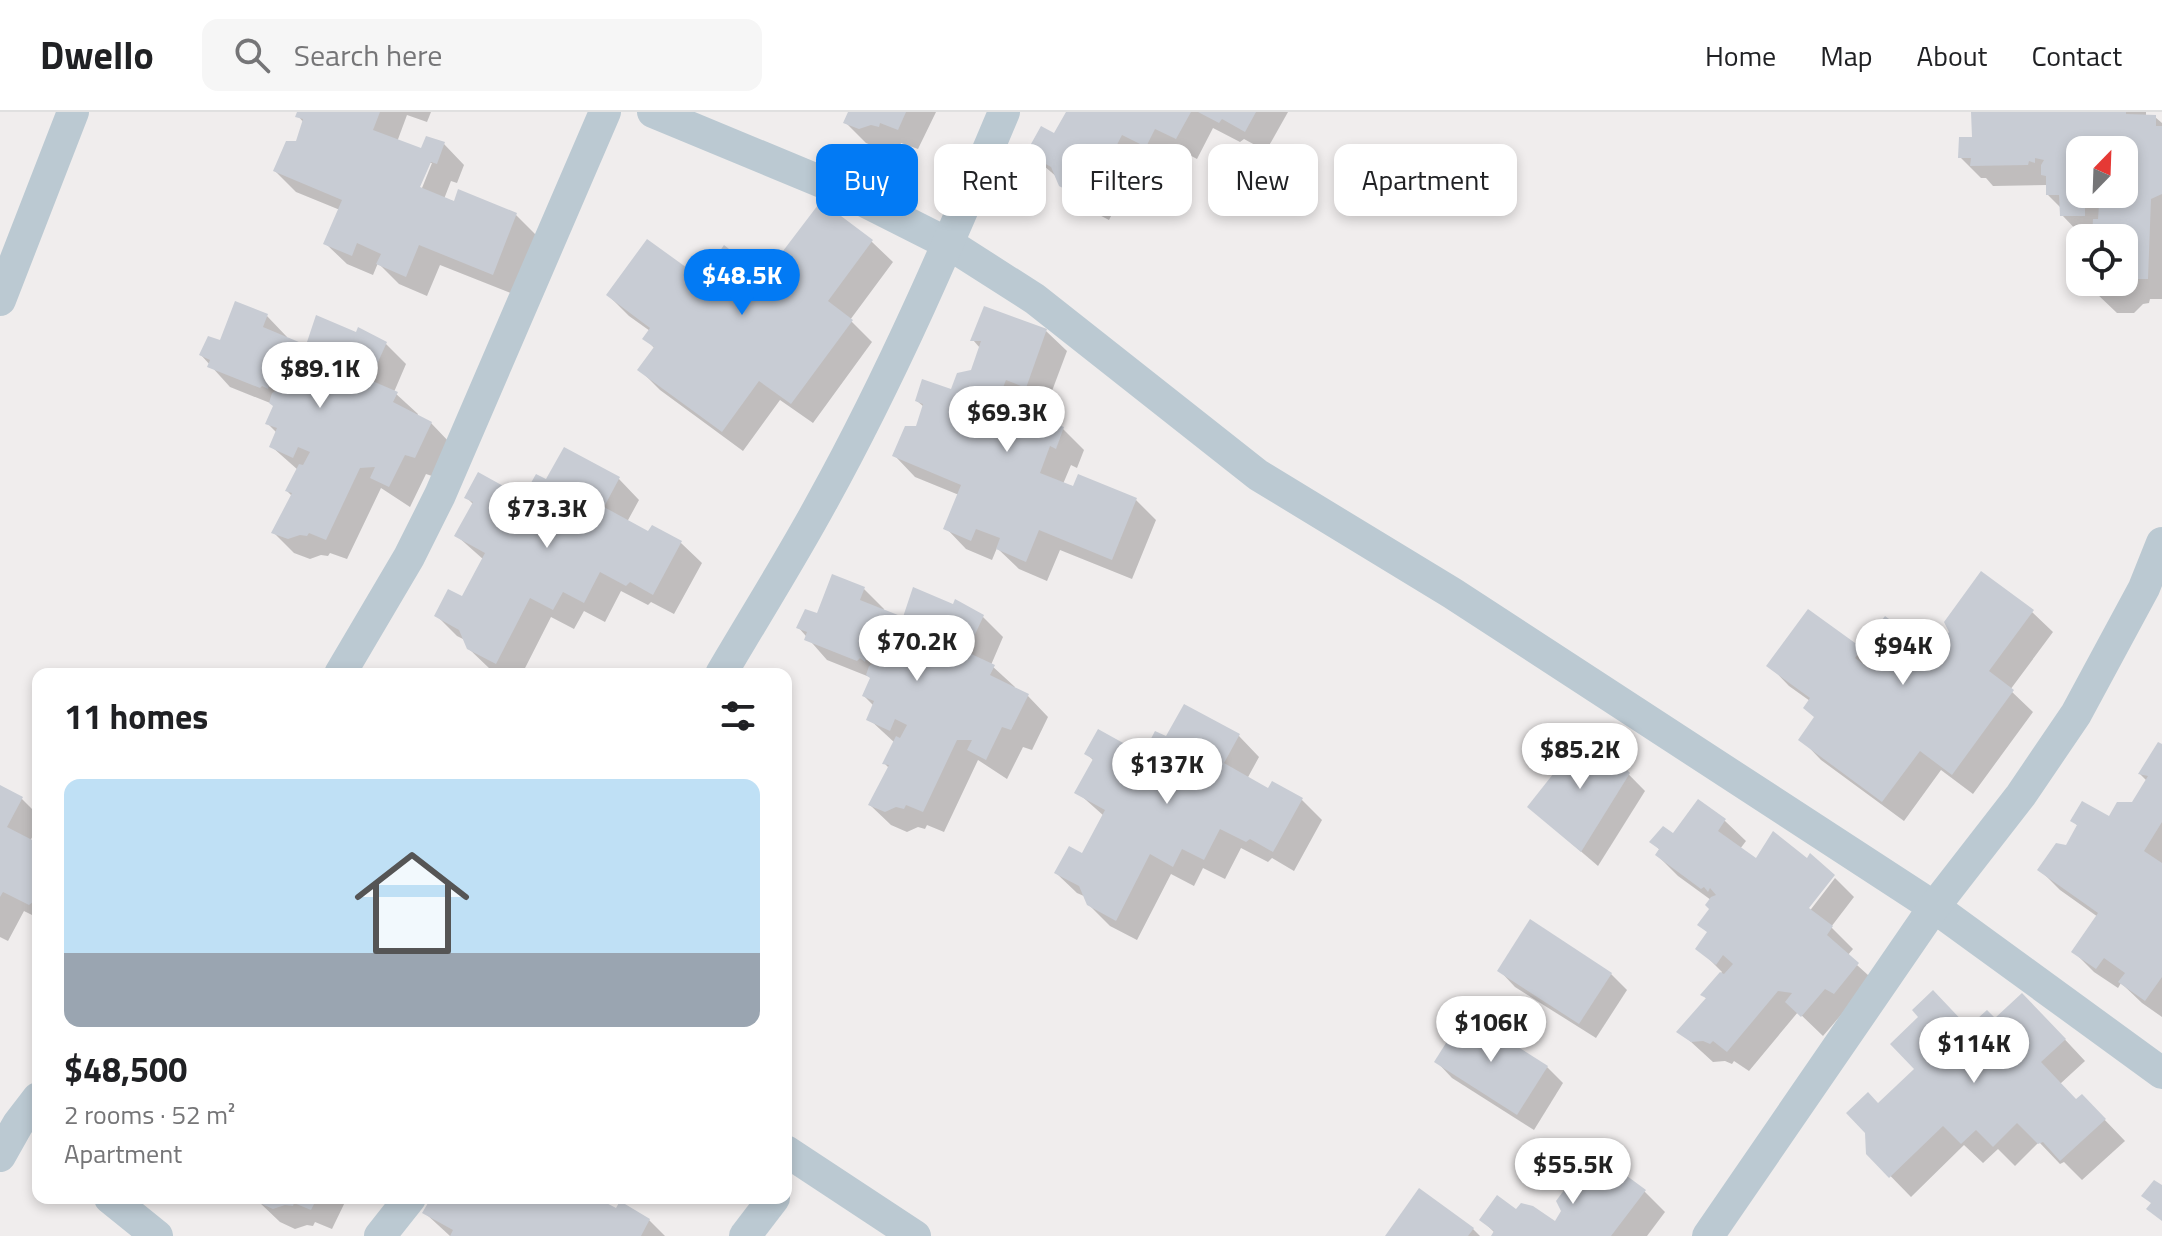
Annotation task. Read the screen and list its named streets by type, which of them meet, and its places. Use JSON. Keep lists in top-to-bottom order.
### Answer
{
  "north": "top right",
  "page": {
    "header": "Dwello",
    "search": "Search here",
    "nav": [
      "Home",
      "Map",
      "About",
      "Contact"
    ],
    "chip": [
      "Buy",
      "Rent",
      "Filters",
      "New",
      "Apartment"
    ],
    "price": [
      "$48.5K",
      "$89.1K",
      "$69.3K",
      "$73.3K",
      "$70.2K",
      "$94K",
      "$85.2K",
      "$137K",
      "$106K",
      "$114K",
      "$55.5K"
    ],
    "heading": "11 homes",
    "list": [
      {
        "name": "$48,500",
        "note": "2 rooms · 52 m² · Apartment"
      }
    ]
  }
}
